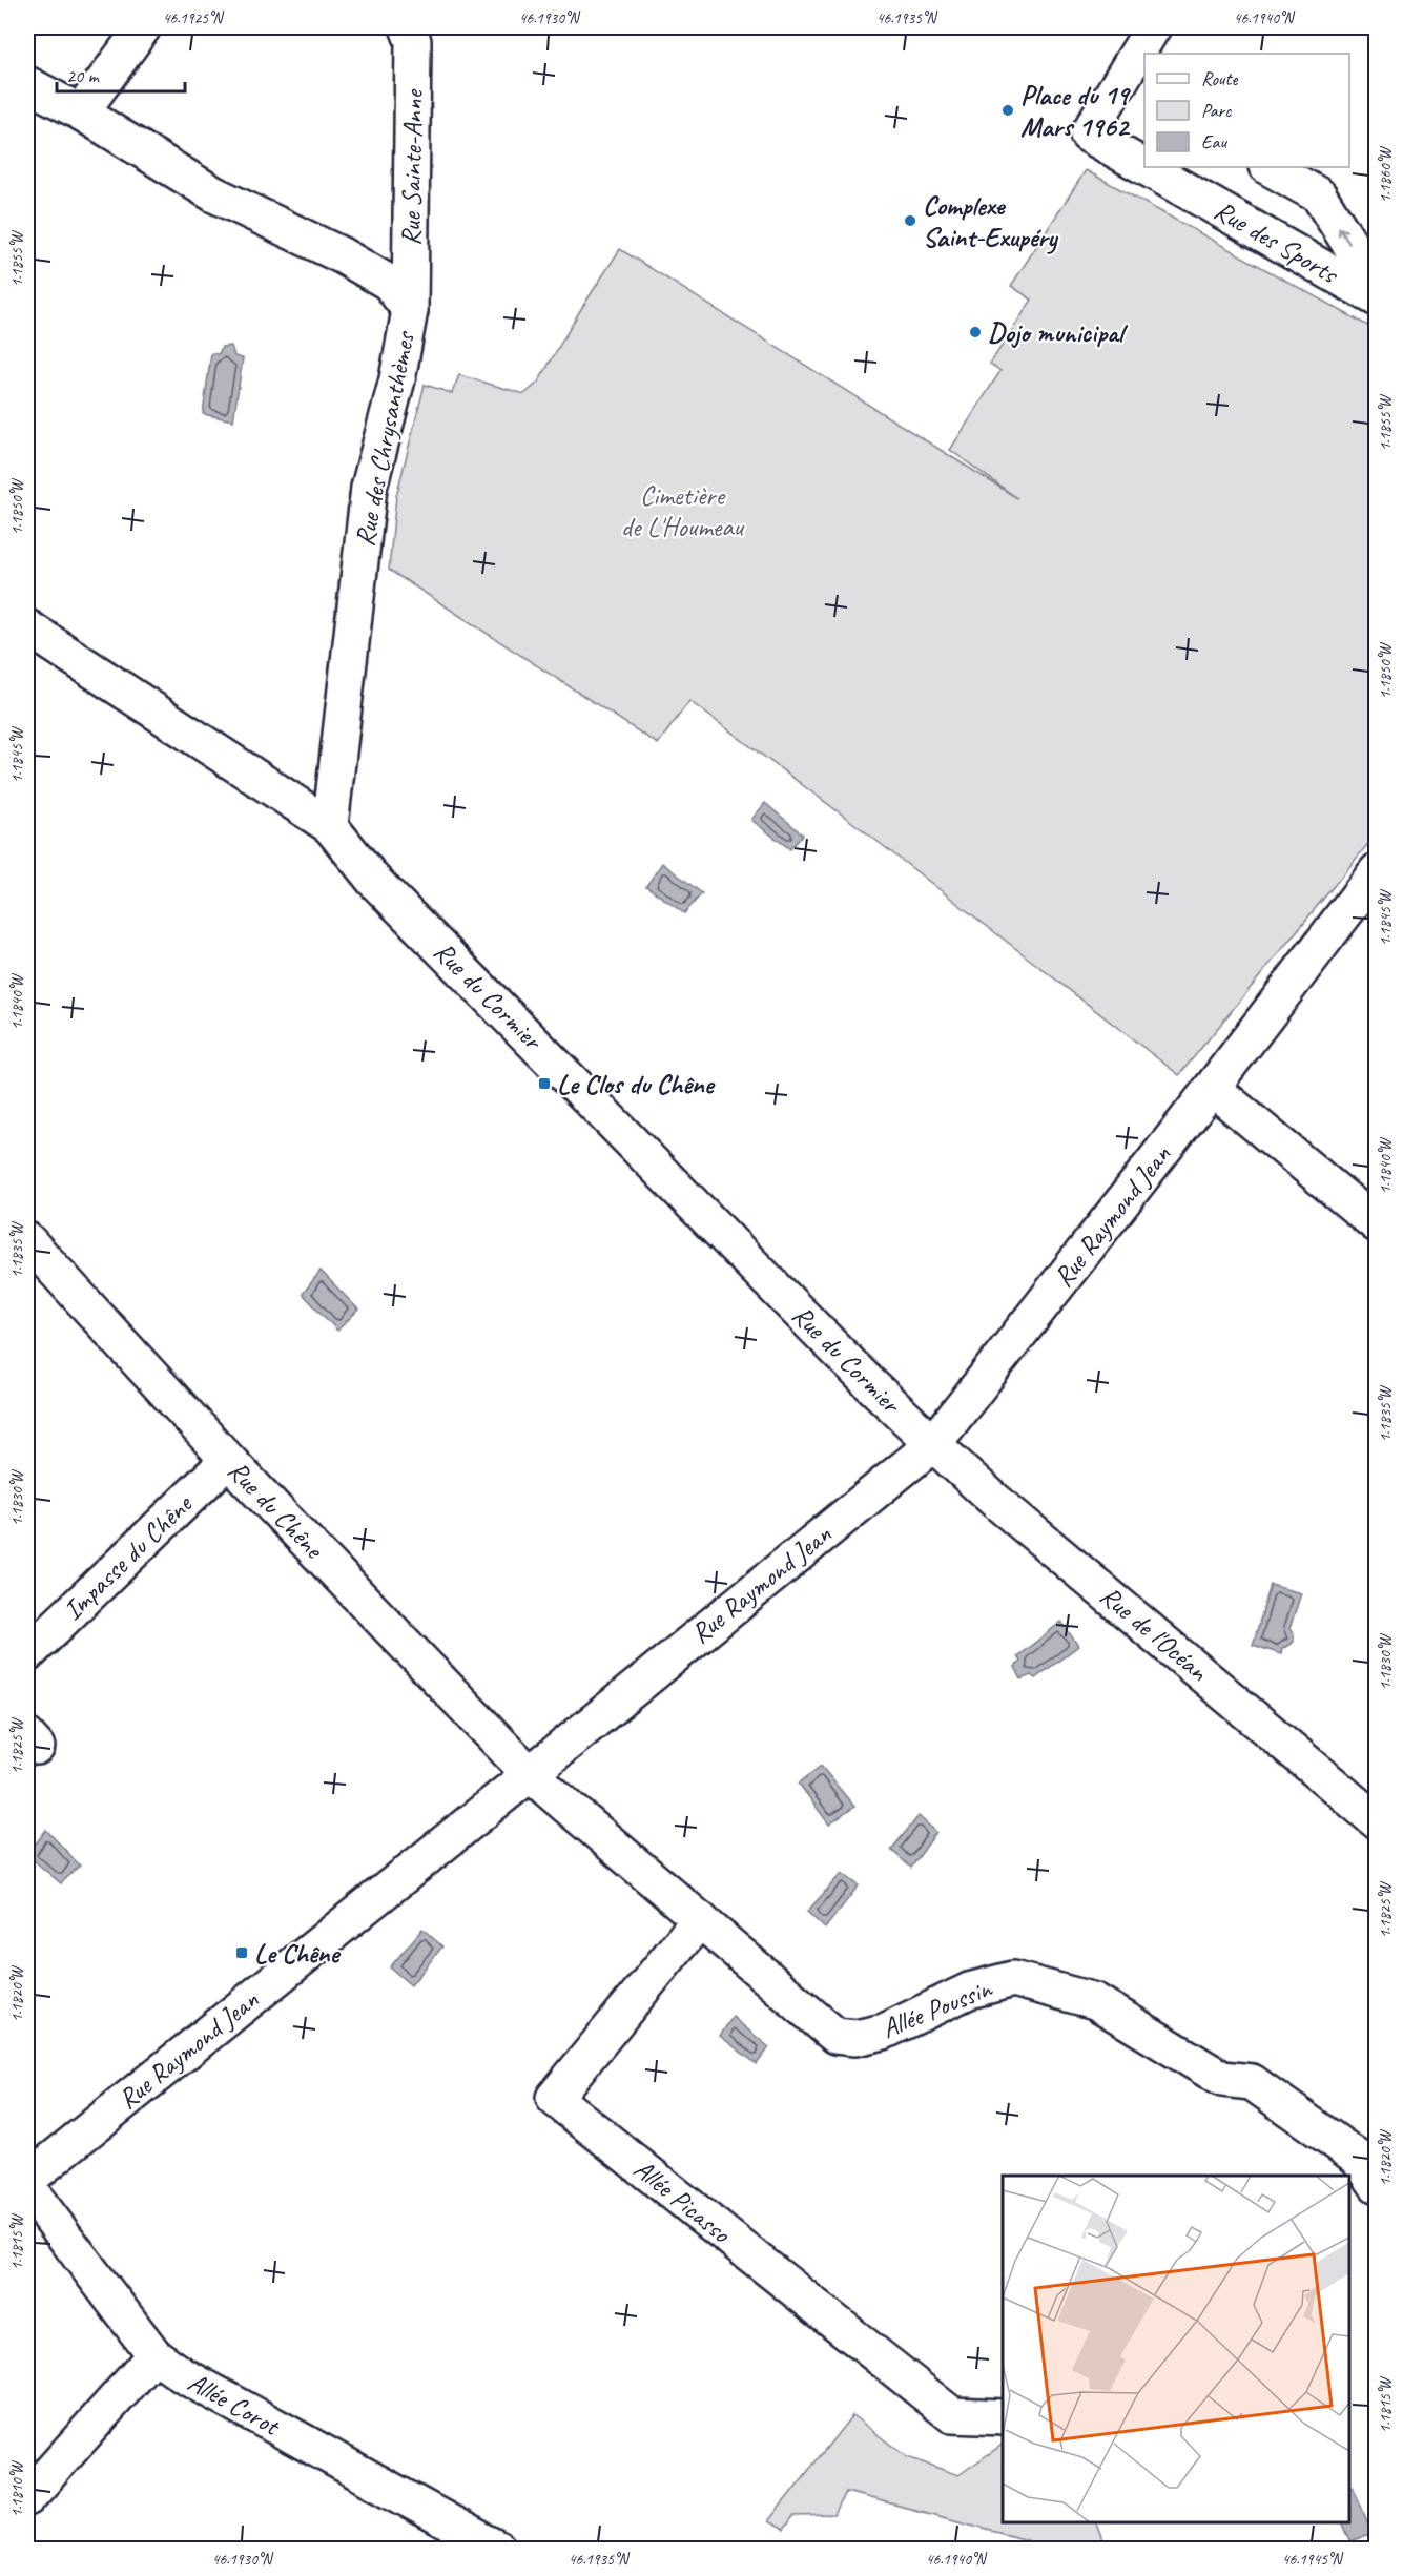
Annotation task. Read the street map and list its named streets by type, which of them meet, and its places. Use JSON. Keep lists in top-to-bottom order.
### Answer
{
  "streets": {
    "street": [
      "Rue Sainte-Anne",
      "Rue des Sports",
      "Rue des Chrysanthèmes",
      "Rue du Cormier",
      "Rue Raymond Jean",
      "Rue du Chêne",
      "Impasse du Chêne",
      "Rue de l'Océan",
      "Allée Poussin",
      "Allée Picasso",
      "Allée Corot"
    ]
  },
  "crossings": [
    ["Rue Sainte-Anne", "Rue des Chrysanthèmes"],
    ["Rue des Chrysanthèmes", "Rue du Cormier"],
    ["Rue du Cormier", "Rue Raymond Jean"],
    ["Rue du Cormier", "Rue de l'Océan"],
    ["Rue Raymond Jean", "Rue du Chêne"],
    ["Rue Raymond Jean", "Rue de l'Océan"],
    ["Rue Raymond Jean", "Allée Poussin"],
    ["Rue du Chêne", "Impasse du Chêne"],
    ["Rue du Chêne", "Allée Poussin"],
    ["Allée Poussin", "Allée Picasso"]
  ],
  "parks": ["Cimetière de L'Houmeau"],
  "places": {
    "other": ["Place du 19 Mars 1962", "Complexe Saint-Exupéry", "Dojo municipal"],
    "transit": ["Le Clos du Chêne", "Le Chêne"]
  },
  "legend": ["Route", "Parc", "Eau"],
  "scale_bar": "20 m",
  "coordinates": [
    "46.1925°N",
    "46.1930°N",
    "46.1935°N",
    "46.1940°N",
    "1.1860°W",
    "1.1855°W",
    "1.1850°W",
    "1.1845°W",
    "1.1840°W",
    "1.1835°W",
    "1.1830°W",
    "1.1825°W",
    "1.1820°W",
    "1.1815°W",
    "1.1810°W",
    "46.1945°N"
  ]
}
